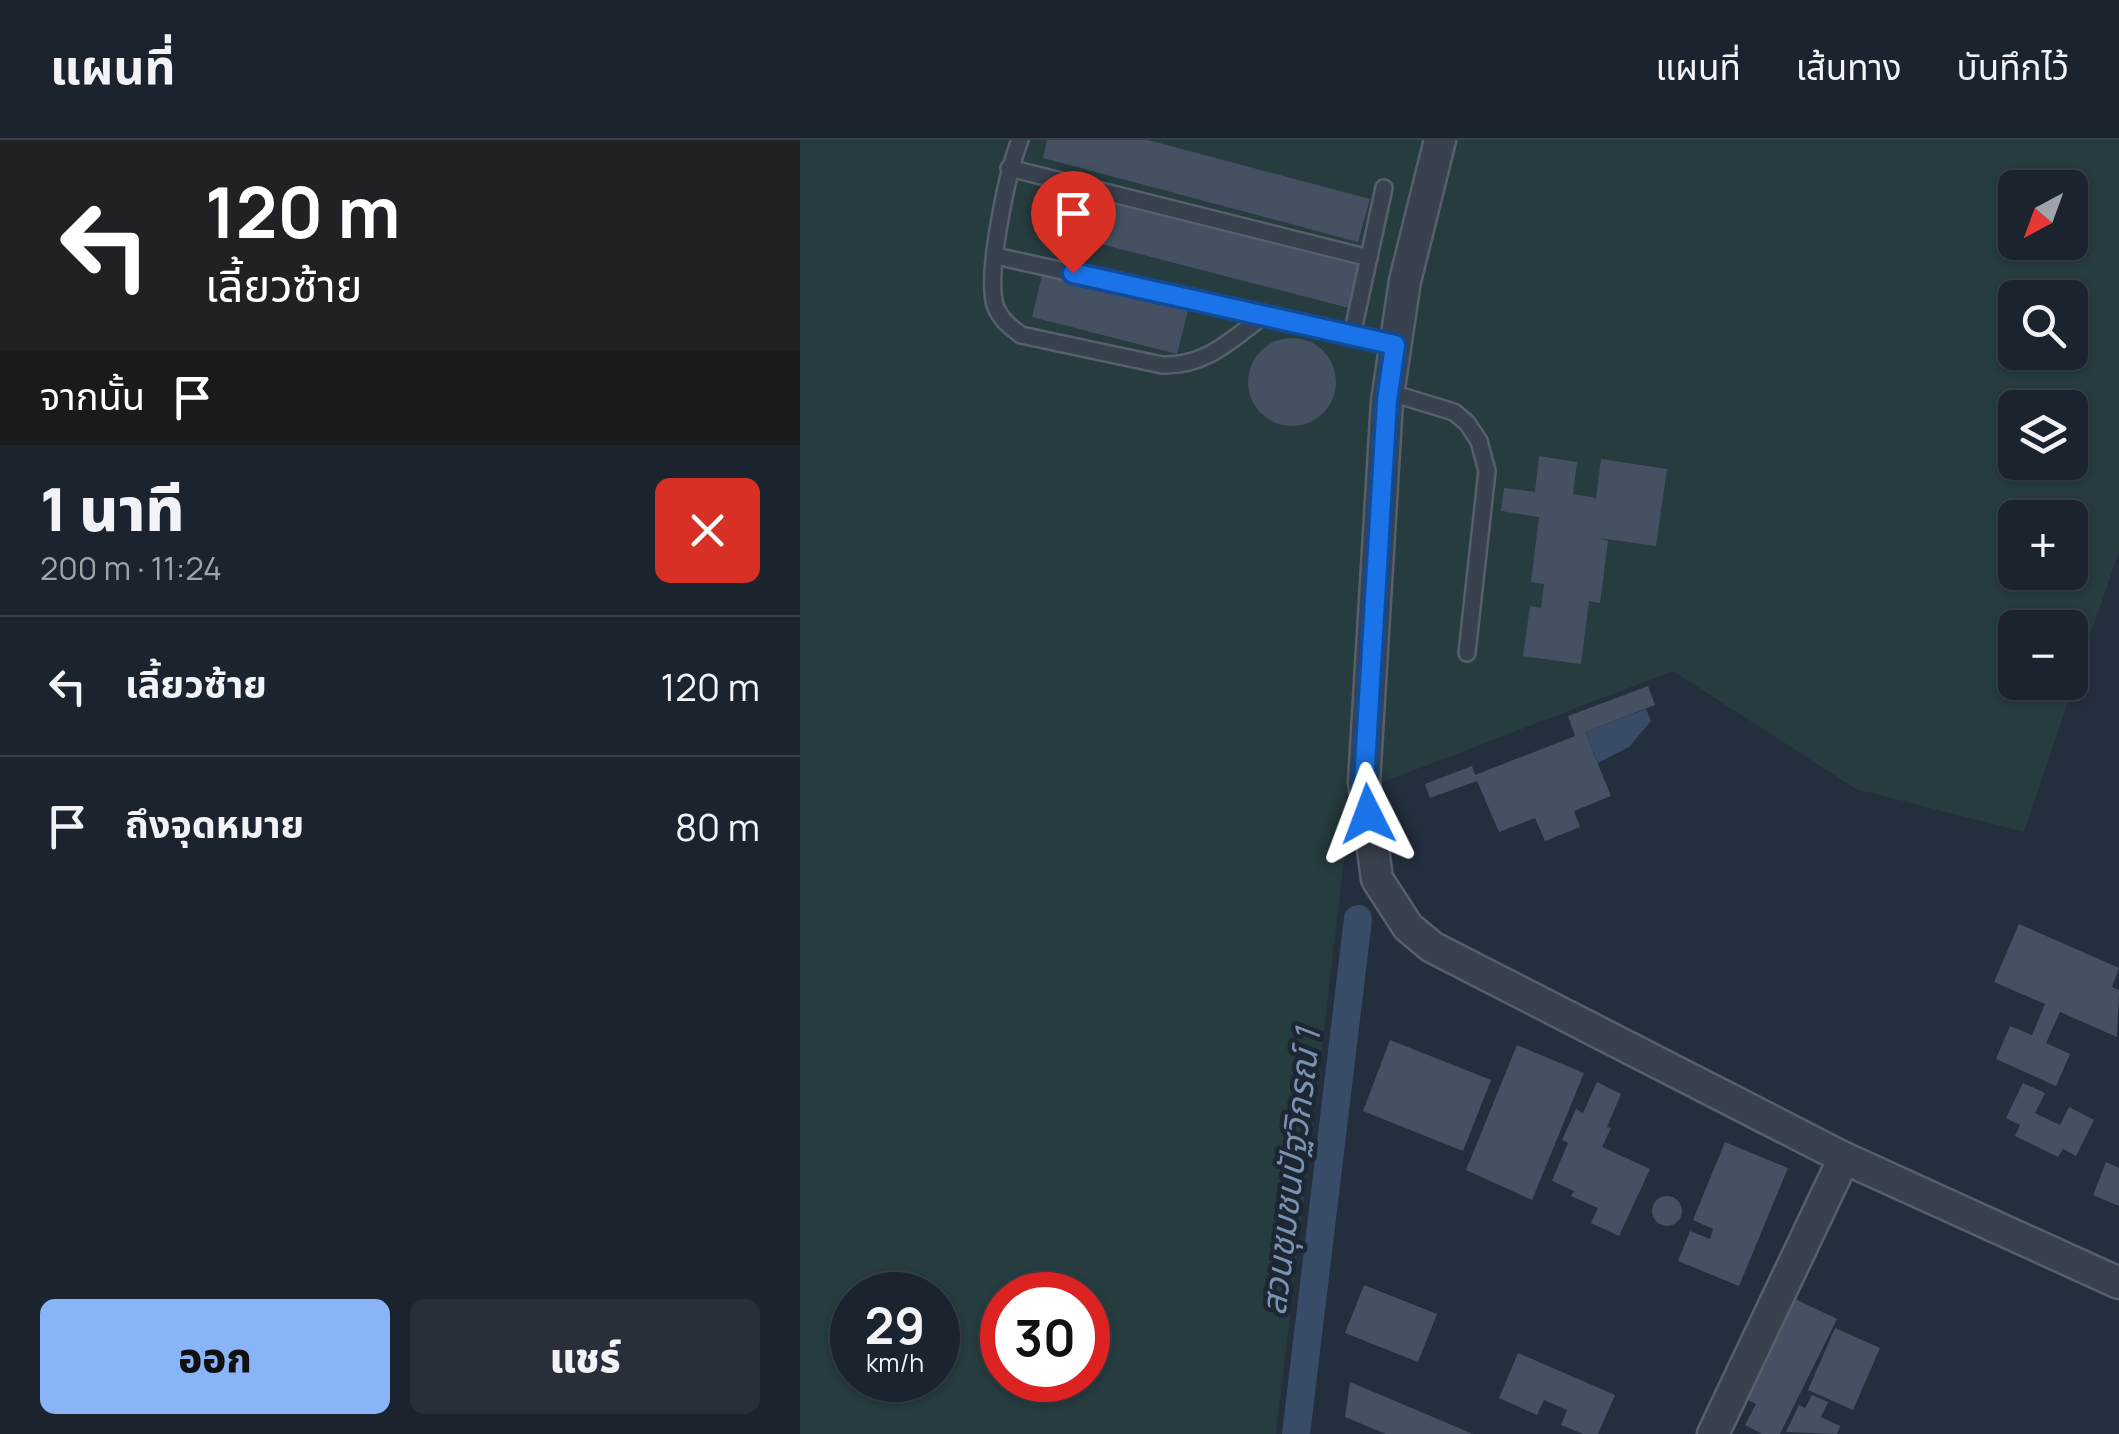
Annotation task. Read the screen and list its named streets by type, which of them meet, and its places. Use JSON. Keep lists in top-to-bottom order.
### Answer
{
  "water": ["สวนชุมชนปัฐวิกรณ์ 1"],
  "north": "bottom left",
  "page": {
    "header": "แผนที่",
    "nav": ["แผนที่", "เส้นทาง", "บันทึกไว้"],
    "turn": ["120 m", "เลี้ยวซ้าย"],
    "map_buttons": ["+", "−"],
    "then": "จากนั้น",
    "heading": ["1 นาที", "200 m · 11:24"],
    "list": [
      {
        "name": "เลี้ยวซ้าย",
        "value": "120 m"
      },
      {
        "name": "ถึงจุดหมาย",
        "value": "80 m"
      }
    ],
    "speed": "29 km/h",
    "limit": "30",
    "buttons": ["ออก", "แชร์"]
  }
}
